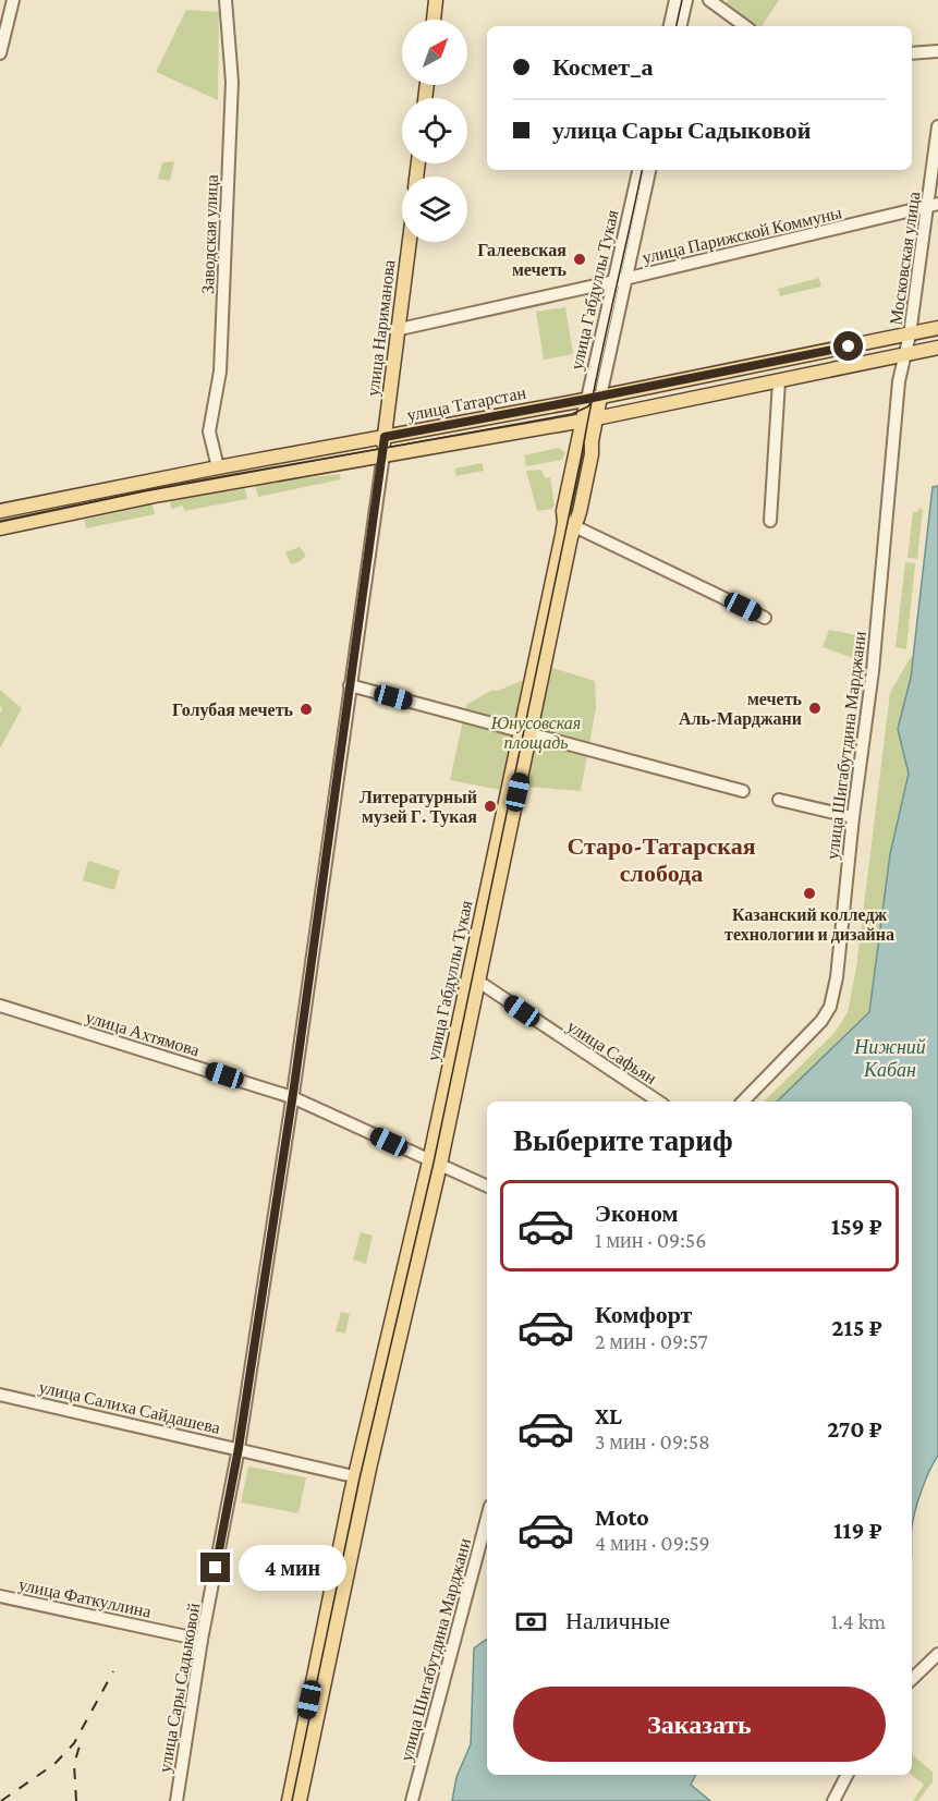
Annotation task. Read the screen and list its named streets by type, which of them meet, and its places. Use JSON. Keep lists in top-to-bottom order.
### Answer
{
  "streets": {
    "main road": ["улица Габдуллы Тукая", "улица Нариманова", "улица Татарстан"],
    "street": [
      "Заводская улица",
      "улица Парижской Коммуны",
      "Московская улица",
      "улица Шигабутдина Марджани",
      "улица Ахтямова",
      "улица Сафьян",
      "улица Салиха Сайдашева",
      "улица Фаткуллина",
      "улица Сары Садыковой"
    ]
  },
  "crossings": [
    ["Заводская улица", "улица Татарстан"],
    ["улица Парижской Коммуны", "Московская улица"],
    ["улица Парижской Коммуны", "улица Габдуллы Тукая"],
    ["улица Парижской Коммуны", "улица Нариманова"],
    ["Московская улица", "улица Татарстан"],
    ["Московская улица", "улица Шигабутдина Марджани"],
    ["улица Габдуллы Тукая", "улица Татарстан"],
    ["улица Габдуллы Тукая", "улица Ахтямова"],
    ["улица Габдуллы Тукая", "улица Сафьян"],
    ["улица Габдуллы Тукая", "улица Салиха Сайдашева"],
    ["улица Нариманова", "улица Татарстан"],
    ["улица Нариманова", "улица Сары Садыковой"],
    ["улица Татарстан", "улица Шигабутдина Марджани"],
    ["улица Татарстан", "улица Сары Садыковой"],
    ["улица Ахтямова", "улица Сары Садыковой"],
    ["улица Салиха Сайдашева", "улица Сары Садыковой"],
    ["улица Фаткуллина", "улица Сары Садыковой"]
  ],
  "districts": ["Старо-Татарская слобода"],
  "water": ["Нижний Кабан"],
  "parks": ["Юнусовская площадь"],
  "places": [
    "Галеевская мечеть",
    "мечеть Аль-Марджани",
    "Голубая мечеть",
    "Литературный музей Г. Тукая",
    "Казанский колледж технологии и дизайна"
  ],
  "north": "top right",
  "page": {
    "banner": ["Космет_а", "улица Сары Садыковой"],
    "heading": "Выберите тариф",
    "list": [
      {
        "name": "Эконом",
        "note": "1 мин · 09:56",
        "value": "159 ₽"
      },
      {
        "name": "Комфорт",
        "note": "2 мин · 09:57",
        "value": "215 ₽"
      },
      {
        "name": "XL",
        "note": "3 мин · 09:58",
        "value": "270 ₽"
      },
      {
        "name": "Moto",
        "note": "4 мин · 09:59",
        "value": "119 ₽"
      }
    ],
    "bubble": "4 мин",
    "pay": ["Наличные", "1.4 km"],
    "buttons": "Заказать"
  }
}
